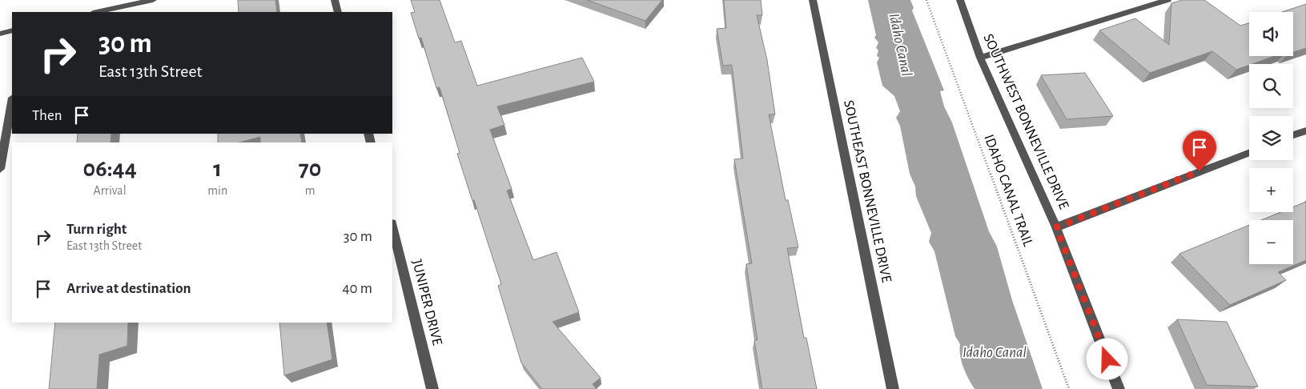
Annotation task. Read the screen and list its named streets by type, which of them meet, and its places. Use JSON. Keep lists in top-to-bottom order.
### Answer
{
  "streets": {
    "street": ["SOUTHWEST BONNEVILLE DRIVE", "SOUTHEAST BONNEVILLE DRIVE", "JUNIPER DRIVE"],
    "path": ["IDAHO CANAL TRAIL"]
  },
  "water": ["Idaho Canal"],
  "page": {
    "map_buttons": ["+", "−"],
    "turn": ["30 m", "East 13th Street"],
    "then": "Then",
    "eta": [
      "06:44",
      "Arrival",
      "1",
      "min",
      "70",
      "m"
    ],
    "list": [
      {
        "name": "Turn right",
        "note": "East 13th Street",
        "value": "30 m"
      },
      {
        "name": "Arrive at destination",
        "value": "40 m"
      }
    ]
  }
}
